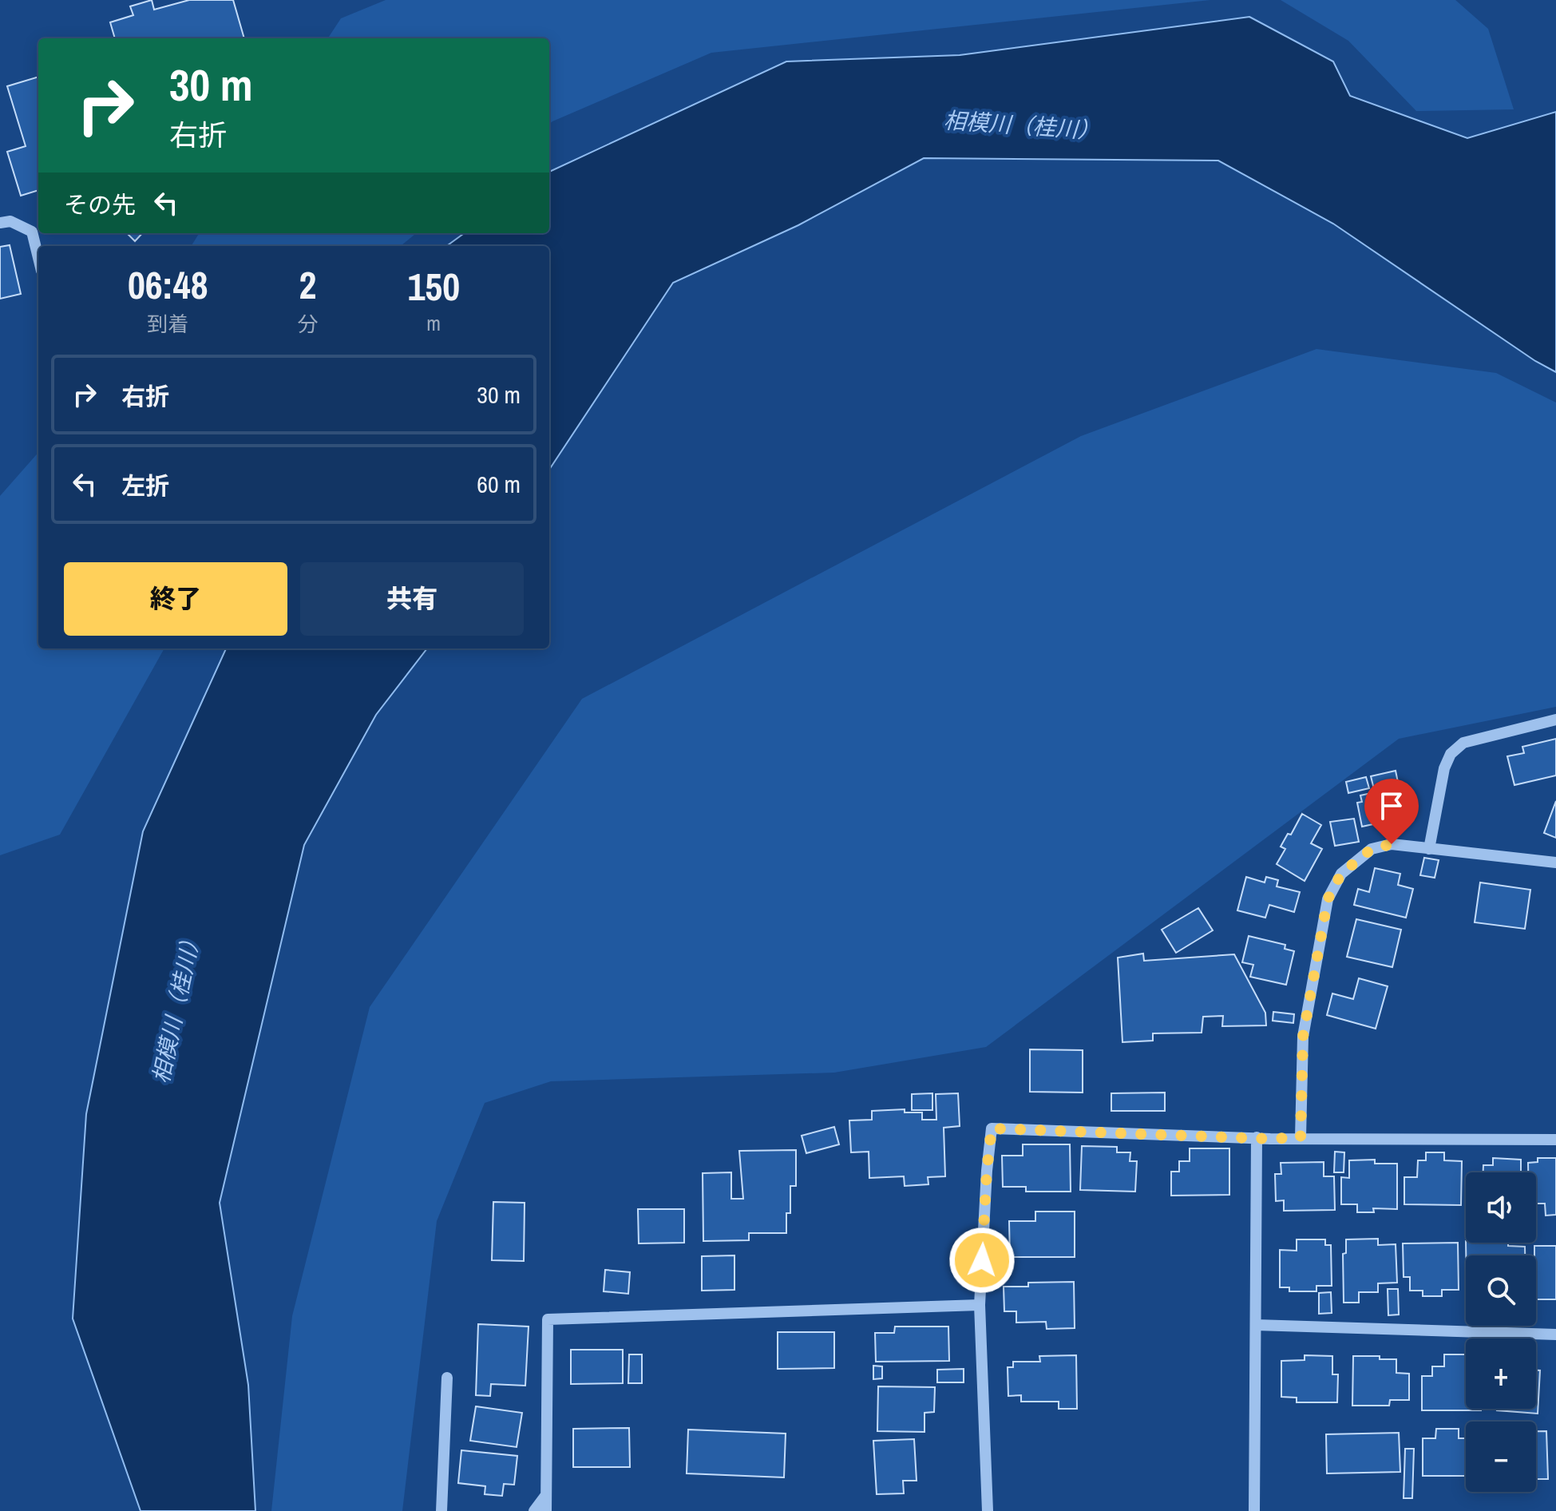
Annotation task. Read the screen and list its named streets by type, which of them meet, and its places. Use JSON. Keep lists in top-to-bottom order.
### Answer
{
  "water": ["相模川（桂川）"],
  "page": {
    "turn": ["30 m", "右折"],
    "then": "その先",
    "eta": [
      "06:48",
      "到着",
      "2",
      "分",
      "150",
      "m"
    ],
    "list": [
      {
        "name": "右折",
        "value": "30 m"
      },
      {
        "name": "左折",
        "value": "60 m"
      }
    ],
    "buttons": ["終了", "共有"],
    "map_buttons": ["+", "−"]
  }
}
